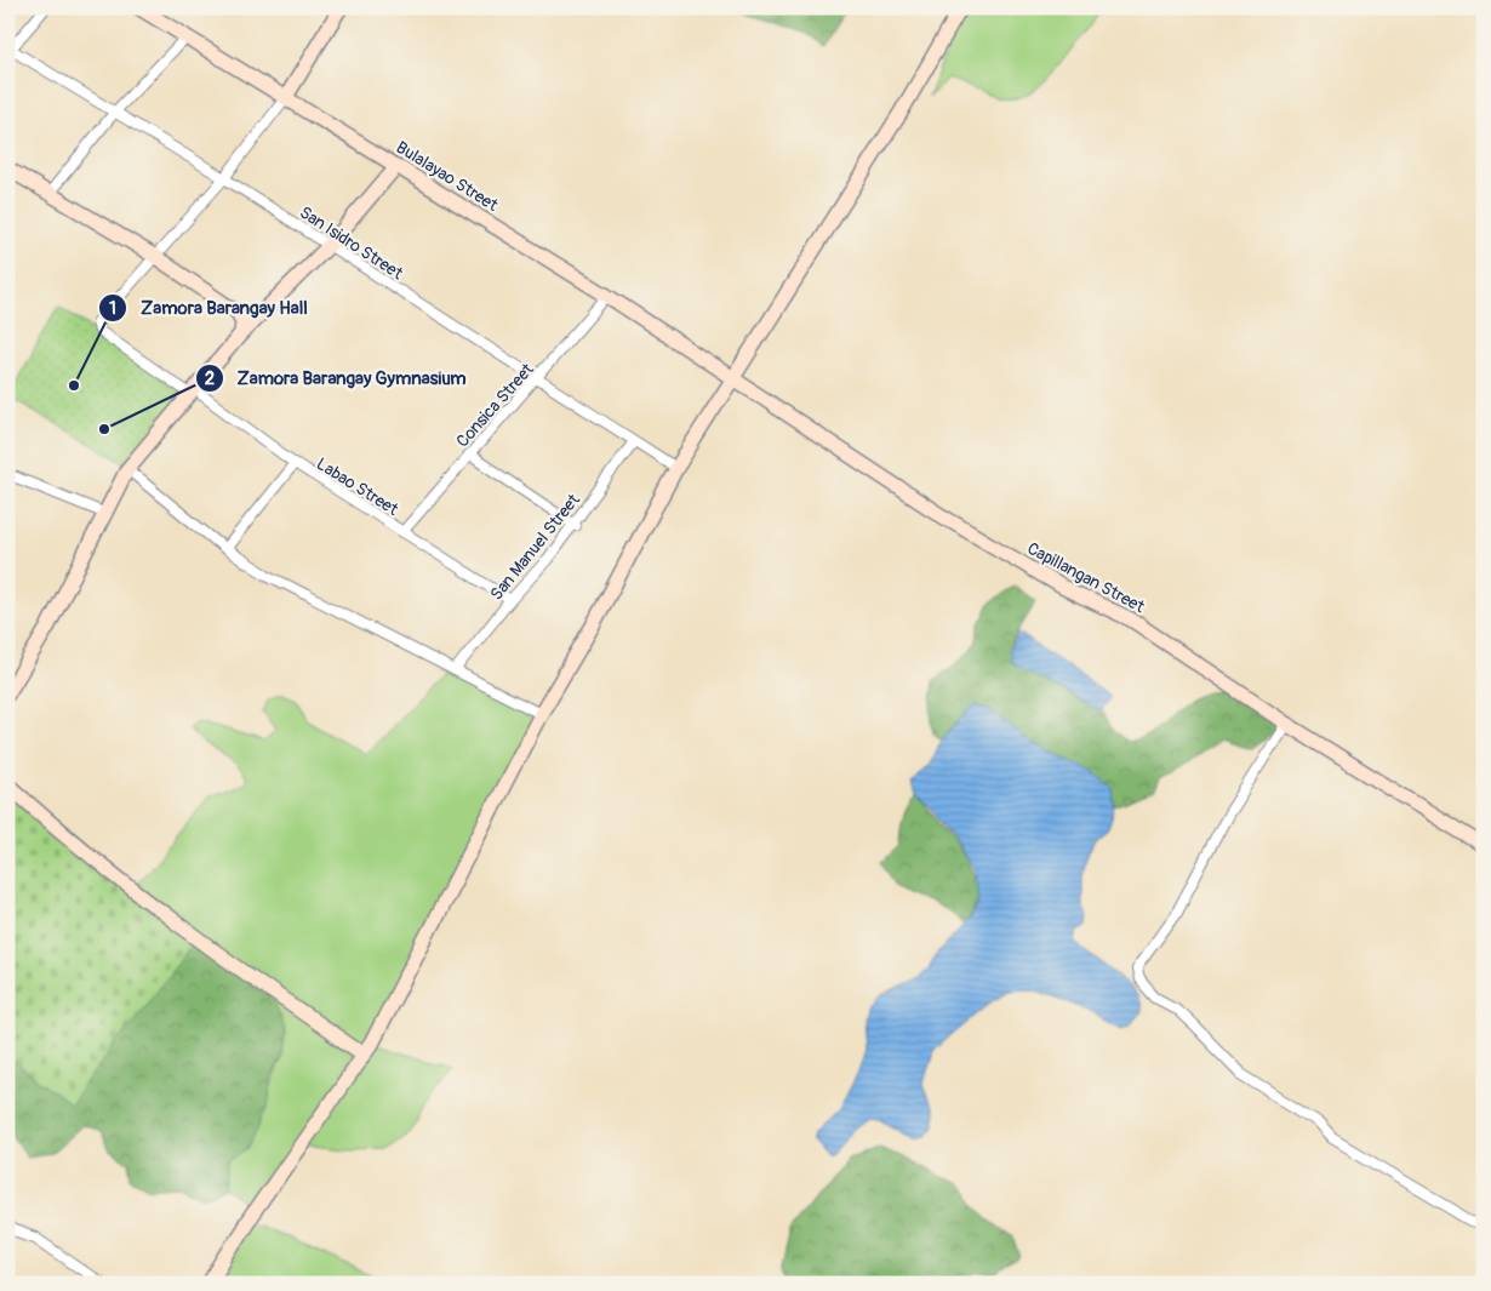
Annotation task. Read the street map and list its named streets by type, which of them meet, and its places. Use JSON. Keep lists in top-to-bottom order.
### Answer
{
  "streets": {
    "street": [
      "Bulalayao Street",
      "San Isidro Street",
      "Consica Street",
      "Labao Street",
      "San Manuel Street",
      "Capillangan Street"
    ]
  },
  "crossings": [
    ["Bulalayao Street", "Consica Street"],
    ["Bulalayao Street", "Capillangan Street"],
    ["San Isidro Street", "Consica Street"],
    ["San Isidro Street", "San Manuel Street"],
    ["Consica Street", "Labao Street"],
    ["Labao Street", "San Manuel Street"]
  ],
  "places": ["Zamora Barangay Hall", "Zamora Barangay Gymnasium"]
}
